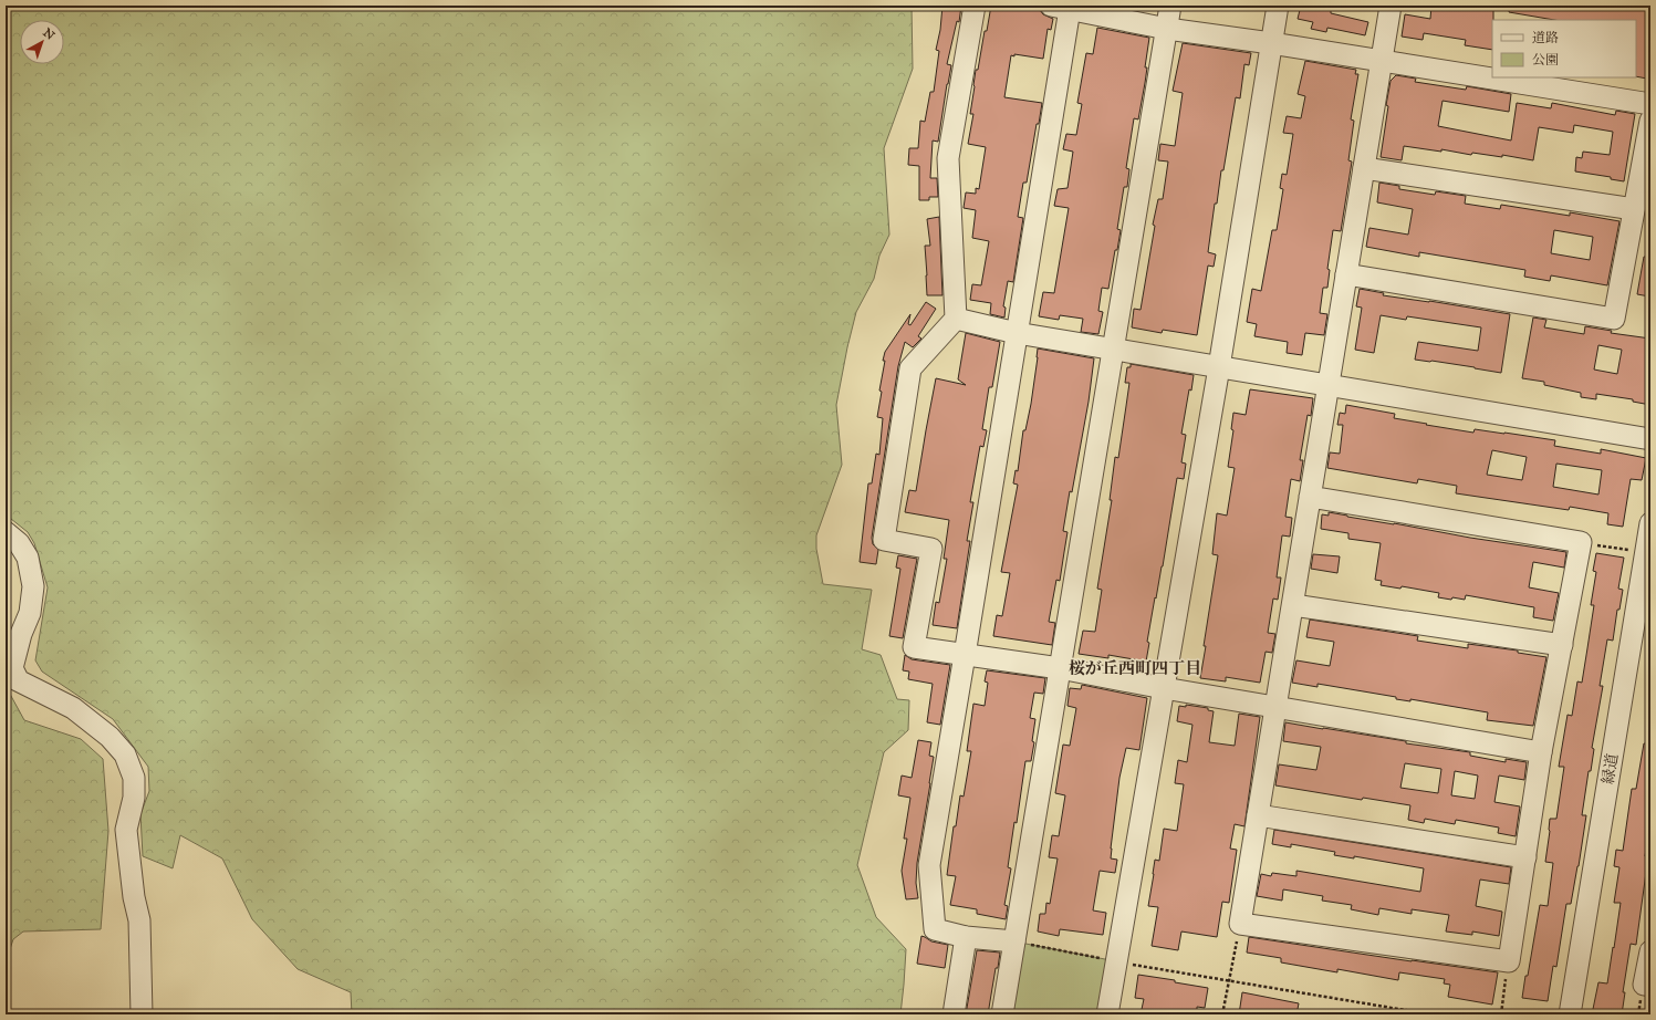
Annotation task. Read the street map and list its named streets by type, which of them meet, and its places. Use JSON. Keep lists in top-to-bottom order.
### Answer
{
  "streets": {
    "street": ["緑道"]
  },
  "districts": ["桜が丘西町四丁目"],
  "legend": ["道路", "公園"],
  "north": "top right"
}
